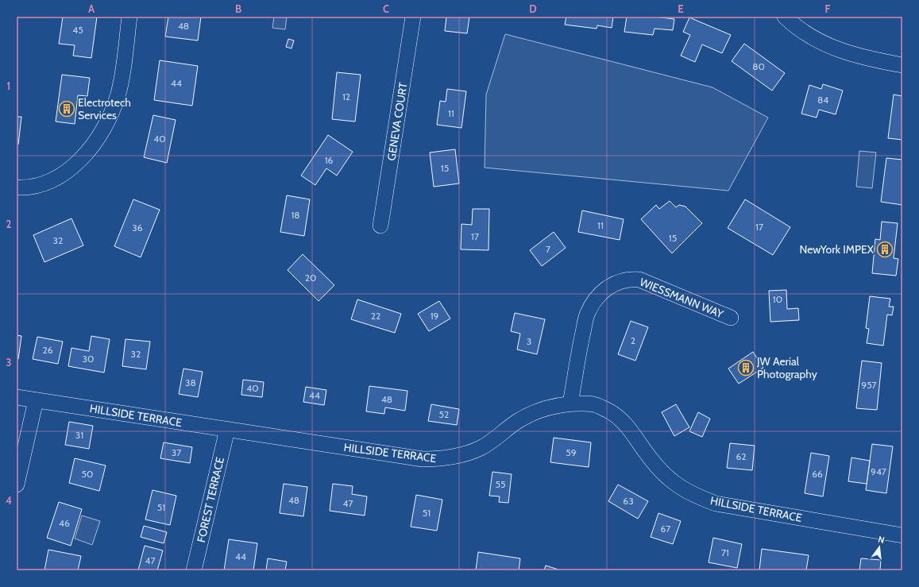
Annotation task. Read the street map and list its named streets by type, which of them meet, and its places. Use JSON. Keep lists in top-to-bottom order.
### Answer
{
  "streets": {
    "street": [
      "GENEVA COURT",
      "WIESSMANN WAY",
      "HILLSIDE TERRACE",
      "FOREST TERRACE"
    ]
  },
  "crossings": [
    ["WIESSMANN WAY", "HILLSIDE TERRACE"],
    ["HILLSIDE TERRACE", "FOREST TERRACE"]
  ],
  "places": {
    "building": ["Electrotech Services", "NewYork IMPEX", "JW Aerial Photography"]
  },
  "house_numbers": [
    "48",
    "45",
    "80",
    "44",
    "12",
    "84",
    "11",
    "40",
    "16",
    "15",
    "18",
    "11",
    "17",
    "36",
    "17",
    "15",
    "32",
    "7",
    "20",
    "10",
    "22",
    "19",
    "2",
    "3",
    "26",
    "32",
    "30",
    "38",
    "957",
    "40",
    "44",
    "48",
    "52",
    "31",
    "37",
    "59",
    "62",
    "947",
    "50",
    "66",
    "55",
    "48",
    "63",
    "47",
    "51",
    "51",
    "46",
    "67",
    "71",
    "44",
    "47"
  ],
  "north": "top",
  "grid": {
    "columns": [
      "A",
      "B",
      "C",
      "D",
      "E",
      "F"
    ],
    "rows": [
      "1",
      "2",
      "3",
      "4"
    ]
  }
}
